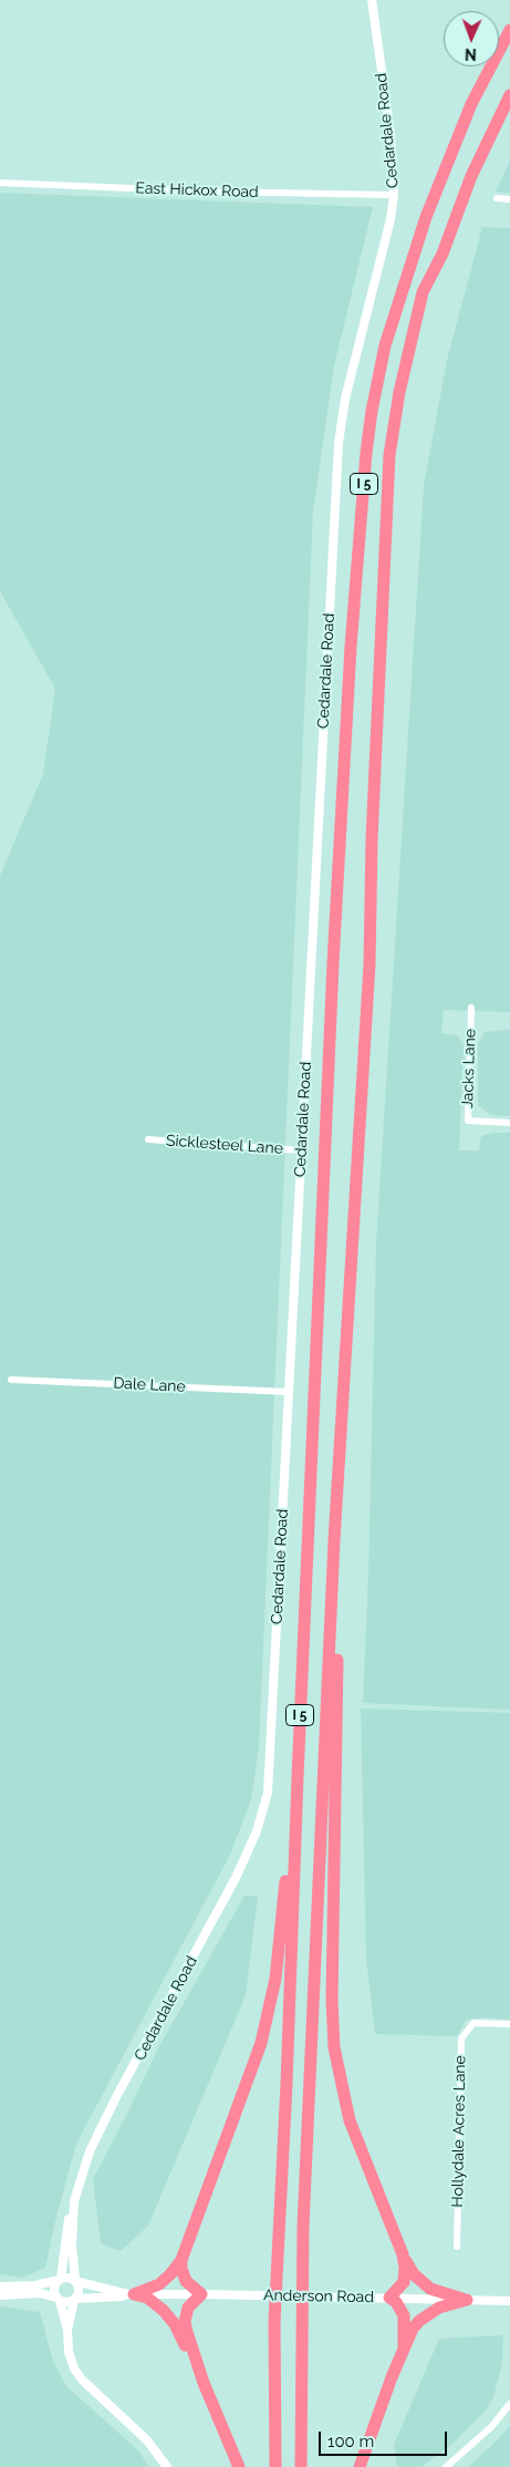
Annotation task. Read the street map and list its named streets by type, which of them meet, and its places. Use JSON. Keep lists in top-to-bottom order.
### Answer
{
  "streets": {
    "highway": ["I 5"],
    "street": [
      "Cedardale Road",
      "East Hickox Road",
      "Jacks Lane",
      "Sicklesteel Lane",
      "Dale Lane",
      "Hollydale Acres Lane",
      "Anderson Road"
    ]
  },
  "crossings": [
    ["Cedardale Road", "East Hickox Road"],
    ["Cedardale Road", "Sicklesteel Lane"],
    ["Cedardale Road", "Dale Lane"],
    ["Cedardale Road", "Anderson Road"]
  ],
  "scale_bar": "100 m",
  "north": "bottom"
}
